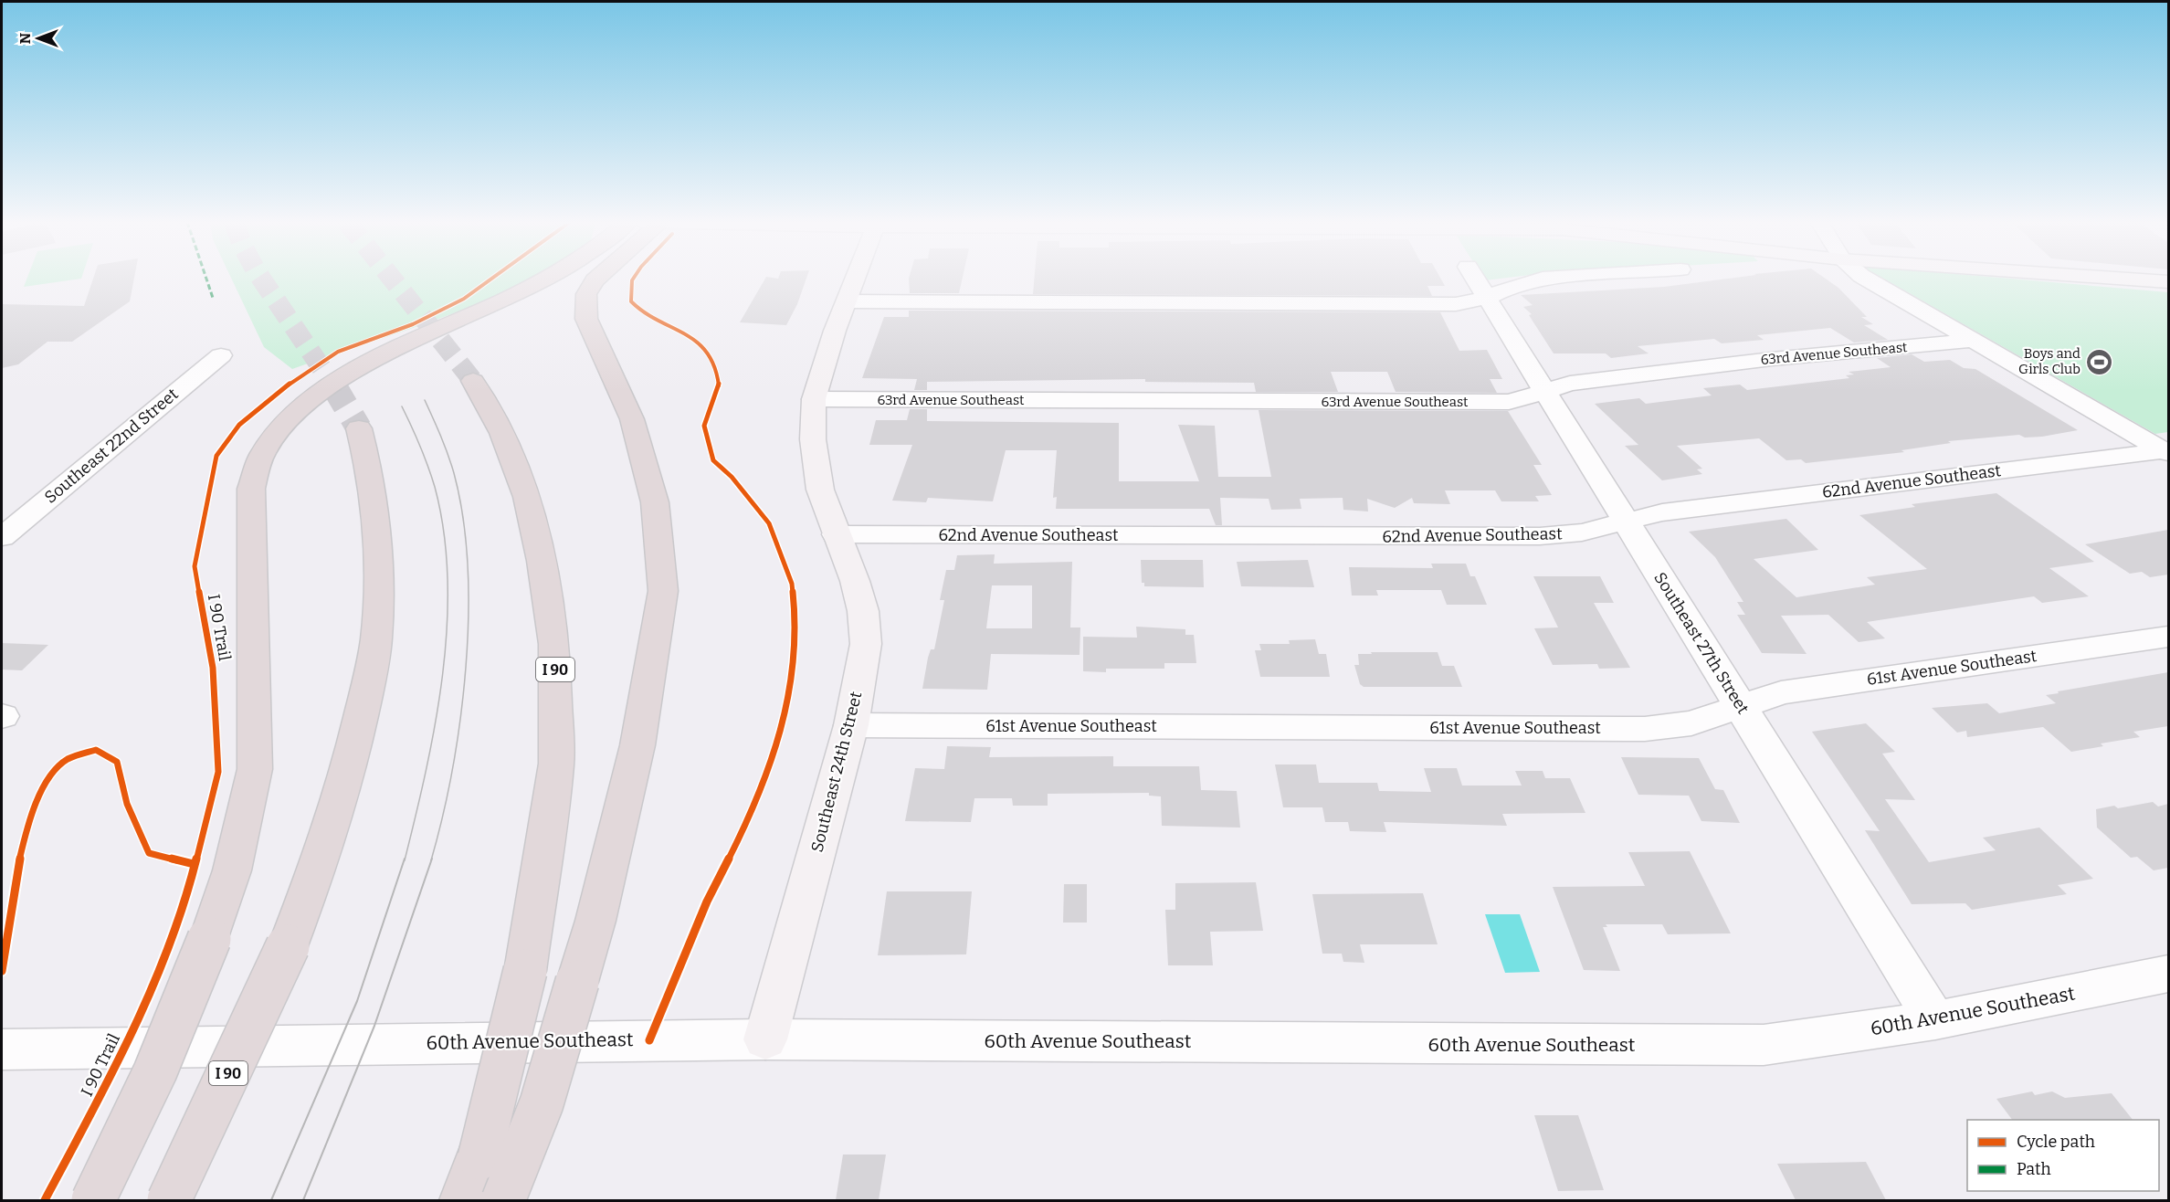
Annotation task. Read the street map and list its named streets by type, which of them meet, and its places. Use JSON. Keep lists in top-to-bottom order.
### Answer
{
  "streets": {
    "highway": ["I 90"],
    "street": [
      "63rd Avenue Southeast",
      "Southeast 22nd Street",
      "62nd Avenue Southeast",
      "Southeast 27th Street",
      "61st Avenue Southeast",
      "Southeast 24th Street",
      "60th Avenue Southeast"
    ],
    "cycle path": ["I 90 Trail"]
  },
  "crossings": [
    ["63rd Avenue Southeast", "Southeast 27th Street"],
    ["63rd Avenue Southeast", "Southeast 24th Street"],
    ["62nd Avenue Southeast", "Southeast 27th Street"],
    ["62nd Avenue Southeast", "Southeast 24th Street"],
    ["Southeast 27th Street", "61st Avenue Southeast"],
    ["Southeast 27th Street", "60th Avenue Southeast"],
    ["61st Avenue Southeast", "Southeast 24th Street"],
    ["Southeast 24th Street", "60th Avenue Southeast"]
  ],
  "places": {
    "sports": ["Boys and Girls Club"]
  },
  "legend": ["Cycle path", "Path"],
  "north": "left"
}
